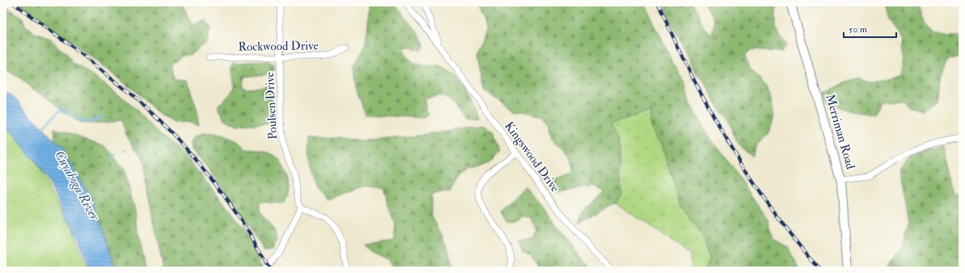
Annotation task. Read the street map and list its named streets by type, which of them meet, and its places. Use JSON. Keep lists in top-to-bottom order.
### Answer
{
  "streets": {
    "main road": ["Merriman Road"],
    "street": ["Rockwood Drive", "Poulsen Drive", "Kingswood Drive"]
  },
  "crossings": [
    ["Rockwood Drive", "Poulsen Drive"]
  ],
  "water": ["Cuyahoga River"],
  "scale_bar": "50 m"
}
